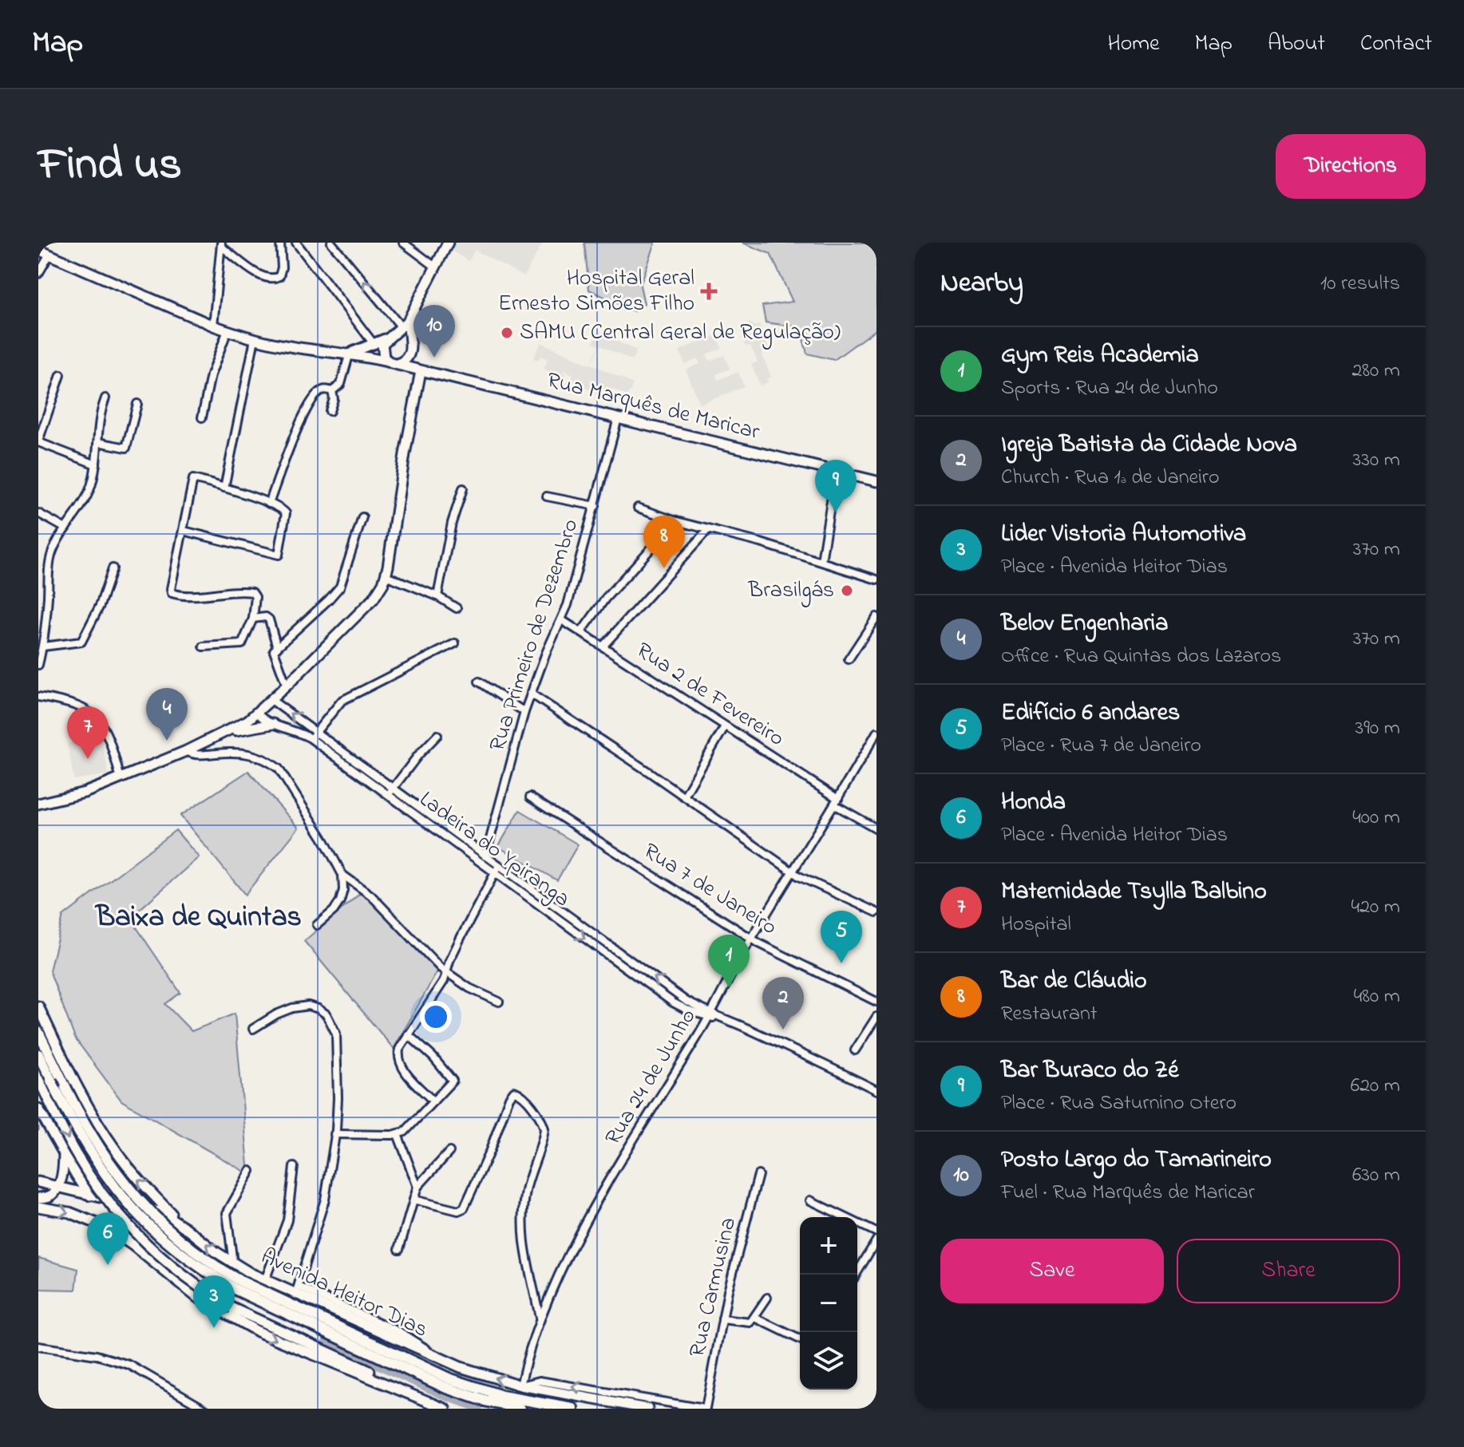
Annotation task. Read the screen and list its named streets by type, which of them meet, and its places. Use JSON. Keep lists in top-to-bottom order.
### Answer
{
  "streets": {
    "main road": ["Rua Marquês de Maricar", "Avenida Heitor Dias"],
    "street": [
      "Rua Primeiro de Dezembro",
      "Rua 2 de Fevereiro",
      "Ladeira do Ypiranga",
      "Rua 7 de Janeiro",
      "Rua 24 de Junho",
      "Rua Carmusina"
    ]
  },
  "crossings": [
    ["Rua Marquês de Maricar", "Rua Primeiro de Dezembro"],
    ["Rua Primeiro de Dezembro", "Rua 2 de Fevereiro"],
    ["Rua Primeiro de Dezembro", "Ladeira do Ypiranga"],
    ["Rua 2 de Fevereiro", "Rua 24 de Junho"],
    ["Ladeira do Ypiranga", "Rua 24 de Junho"],
    ["Rua 7 de Janeiro", "Rua 24 de Junho"],
    ["Rua 24 de Junho", "Avenida Heitor Dias"]
  ],
  "districts": ["Baixa de Quintas"],
  "places": {
    "health": ["Hospital Geral Ernesto Simões Filho"],
    "other": ["SAMU (Central Geral de Regulação)", "Brasilgás"]
  },
  "page": {
    "header": "Map",
    "nav": [
      "Home",
      "Map",
      "About",
      "Contact"
    ],
    "title": "Find us",
    "buttons": [
      "Directions",
      ["Save", "Share"]
    ],
    "heading": ["Nearby", "10 results"],
    "pins": [
      "10",
      "9",
      "8",
      "4",
      "7",
      "5",
      "1",
      "2",
      "6",
      "3"
    ],
    "list": [
      {
        "mark": "1",
        "name": "Gym Reis Academia",
        "note": "Sports · Rua 24 de Junho",
        "value": "280 m"
      },
      {
        "mark": "2",
        "name": "Igreja Batista da Cidade Nova",
        "note": "Church · Rua 1ª de Janeiro",
        "value": "330 m"
      },
      {
        "mark": "3",
        "name": "Lider Vistoria Automotiva",
        "note": "Place · Avenida Heitor Dias",
        "value": "370 m"
      },
      {
        "mark": "4",
        "name": "Belov Engenharia",
        "note": "Office · Rua Quintas dos Lazaros",
        "value": "370 m"
      },
      {
        "mark": "5",
        "name": "Edifício 6 andares",
        "note": "Place · Rua 7 de Janeiro",
        "value": "390 m"
      },
      {
        "mark": "6",
        "name": "Honda",
        "note": "Place · Avenida Heitor Dias",
        "value": "400 m"
      },
      {
        "mark": "7",
        "name": "Maternidade Tsylla Balbino",
        "note": "Hospital",
        "value": "420 m"
      },
      {
        "mark": "8",
        "name": "Bar de Cláudio",
        "note": "Restaurant",
        "value": "480 m"
      },
      {
        "mark": "9",
        "name": "Bar Buraco do Zé",
        "note": "Place · Rua Saturnino Otero",
        "value": "620 m"
      },
      {
        "mark": "10",
        "name": "Posto Largo do Tamarineiro",
        "note": "Fuel · Rua Marquês de Maricar",
        "value": "630 m"
      }
    ],
    "map_buttons": ["+", "−"]
  }
}
